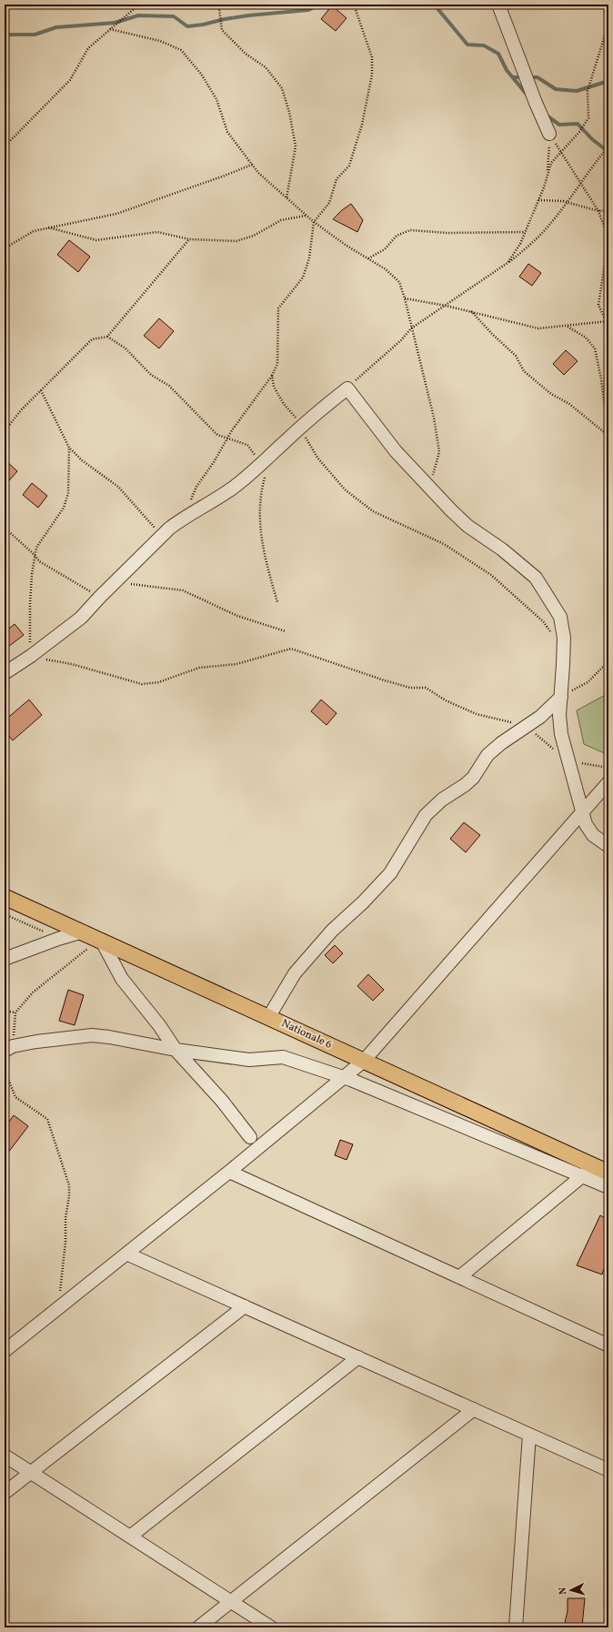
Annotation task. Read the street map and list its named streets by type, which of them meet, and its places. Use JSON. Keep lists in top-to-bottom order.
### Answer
{
  "streets": {
    "main road": ["Nationale 6"]
  },
  "north": "left"
}
